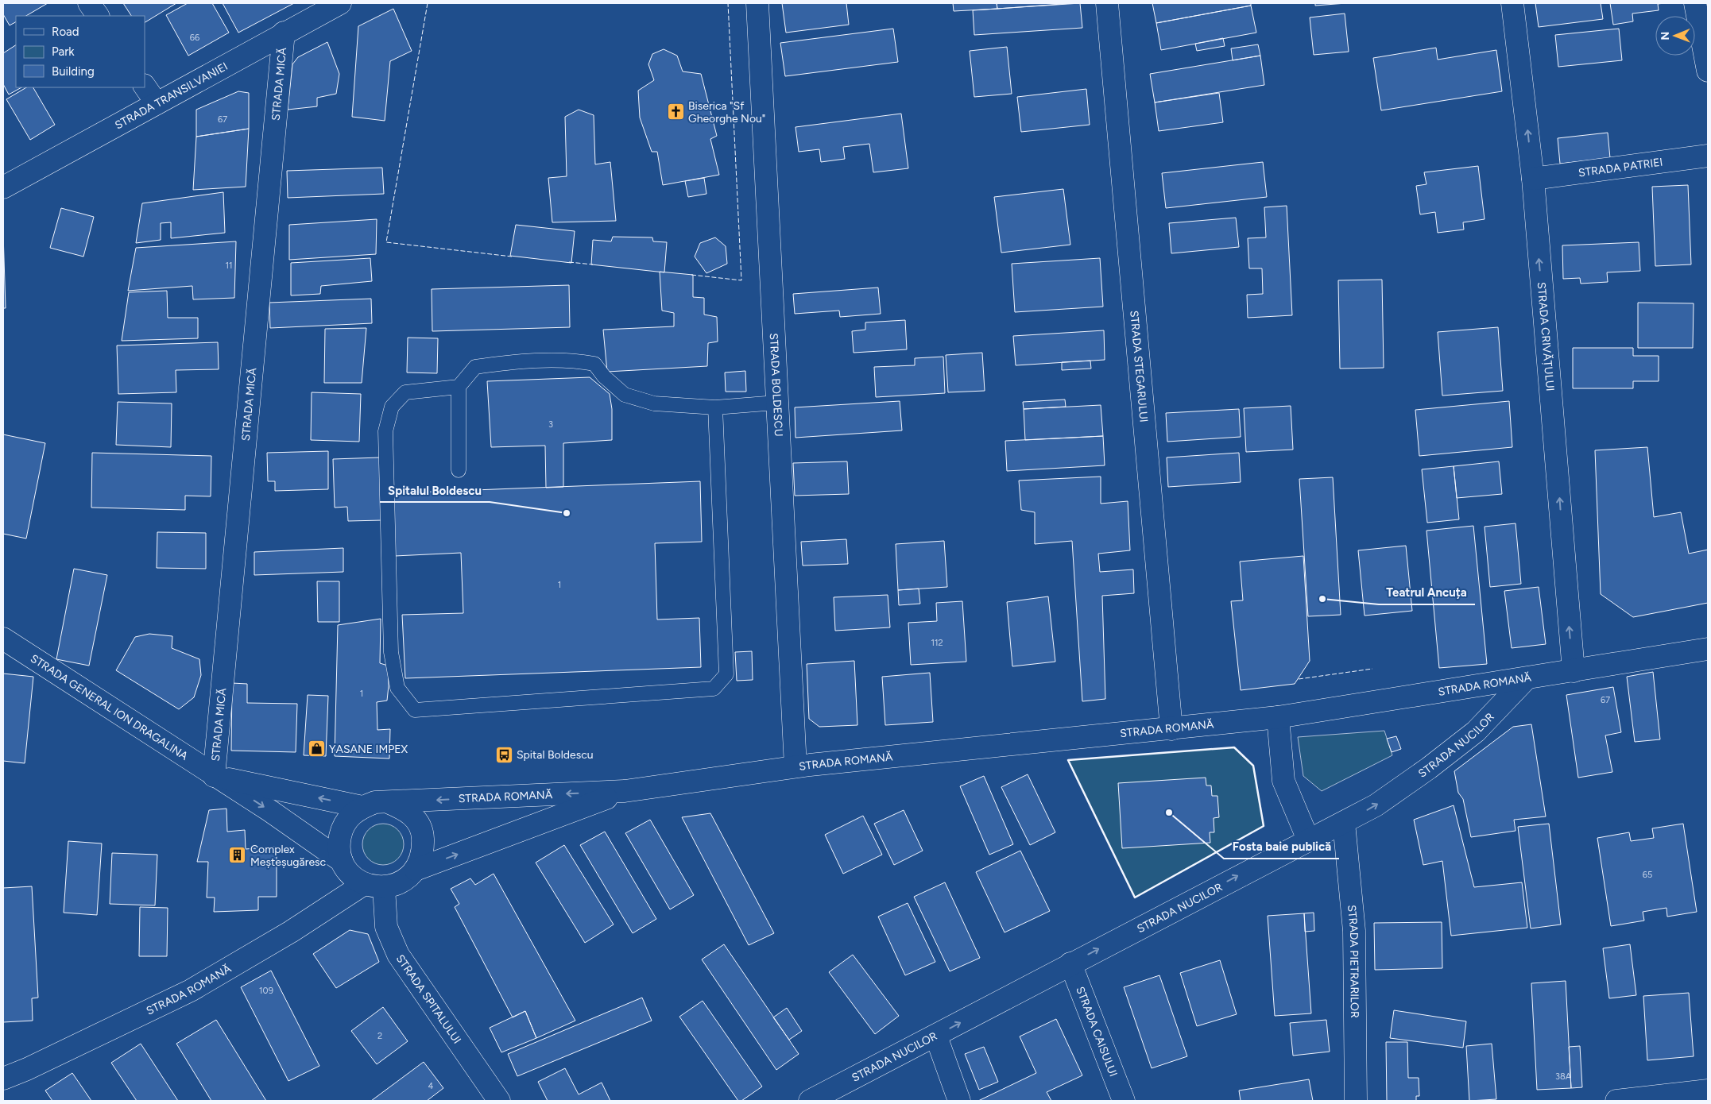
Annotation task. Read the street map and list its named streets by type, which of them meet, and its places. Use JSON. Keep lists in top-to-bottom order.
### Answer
{
  "streets": {
    "street": [
      "STRADA MICĂ",
      "STRADA TRANSILVANIEI",
      "STRADA PATRIEI",
      "STRADA CRIVĂȚULUI",
      "STRADA STEGARULUI",
      "STRADA BOLDESCU",
      "STRADA ROMANĂ",
      "STRADA GENERAL ION DRAGALINA",
      "STRADA NUCILOR",
      "STRADA PIETRARILOR",
      "STRADA SPITALULUI",
      "STRADA CAISULUI"
    ]
  },
  "crossings": [
    ["STRADA MICĂ", "STRADA TRANSILVANIEI"],
    ["STRADA MICĂ", "STRADA GENERAL ION DRAGALINA"],
    ["STRADA PATRIEI", "STRADA CRIVĂȚULUI"],
    ["STRADA CRIVĂȚULUI", "STRADA ROMANĂ"],
    ["STRADA STEGARULUI", "STRADA ROMANĂ"],
    ["STRADA BOLDESCU", "STRADA ROMANĂ"],
    ["STRADA ROMANĂ", "STRADA GENERAL ION DRAGALINA"],
    ["STRADA ROMANĂ", "STRADA NUCILOR"],
    ["STRADA ROMANĂ", "STRADA SPITALULUI"],
    ["STRADA GENERAL ION DRAGALINA", "STRADA SPITALULUI"],
    ["STRADA NUCILOR", "STRADA PIETRARILOR"],
    ["STRADA NUCILOR", "STRADA CAISULUI"]
  ],
  "one_way": ["STRADA CRIVĂȚULUI", "STRADA NUCILOR"],
  "places": {
    "church": ["Biserica \"Sf Gheorghe Nou\""],
    "other": ["Spitalul Boldescu", "Teatrul Ancuța", "Fosta baie publică"],
    "shop": ["YASANE IMPEX"],
    "bus stop": ["Spital Boldescu"],
    "building": ["Complex Meșteșugăresc"]
  },
  "house_numbers": [
    "66",
    "67",
    "11",
    "3",
    "1",
    "112",
    "1",
    "67",
    "65",
    "109",
    "2",
    "38A",
    "4"
  ],
  "legend": ["Road", "Park", "Building"],
  "north": "left"
}
